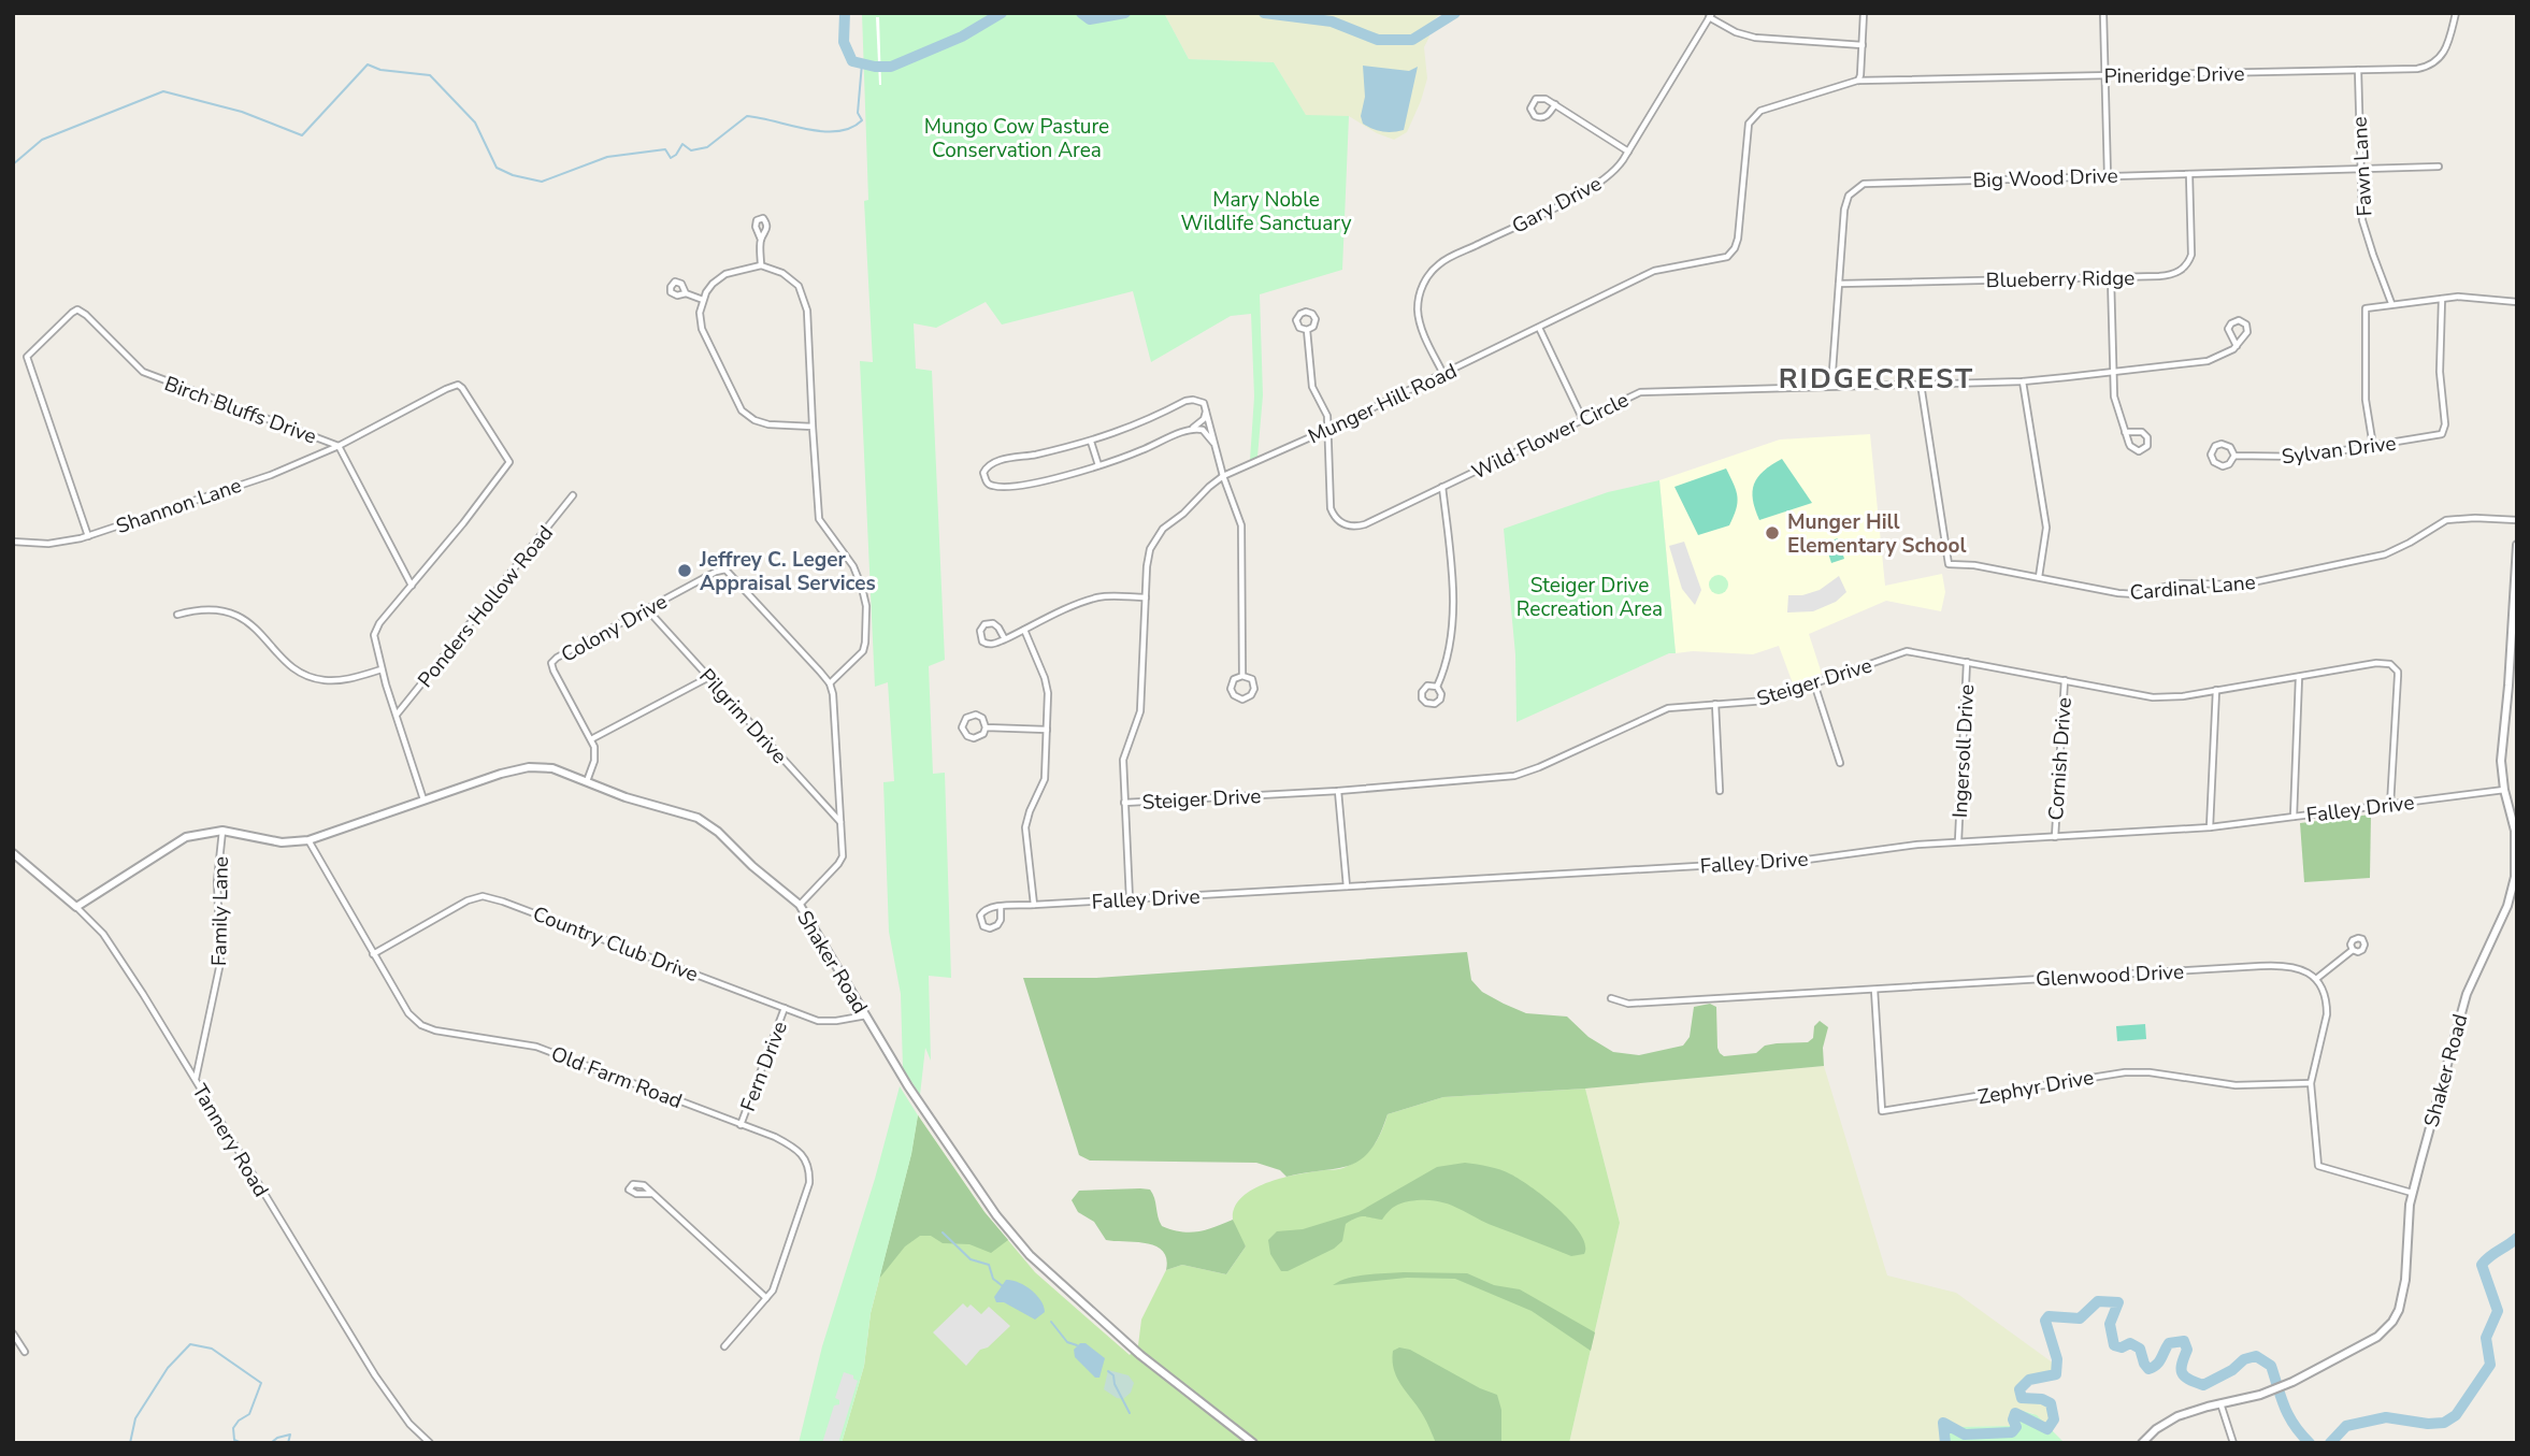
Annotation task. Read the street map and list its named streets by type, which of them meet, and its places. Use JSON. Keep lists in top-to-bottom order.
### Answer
{
  "streets": {
    "street": [
      "Pineridge Drive",
      "Fawn Lane",
      "Big Wood Drive",
      "Gary Drive",
      "Blueberry Ridge",
      "Munger Hill Road",
      "Birch Bluffs Drive",
      "Wild Flower Circle",
      "Sylvan Drive",
      "Shannon Lane",
      "Cardinal Lane",
      "Ponders Hollow Road",
      "Colony Drive",
      "Steiger Drive",
      "Pilgrim Drive",
      "Ingersoll Drive",
      "Cornish Drive",
      "Falley Drive",
      "Family Lane",
      "Country Club Drive",
      "Shaker Road",
      "Glenwood Drive",
      "Fern Drive",
      "Old Farm Road",
      "Zephyr Drive",
      "Tannery Road"
    ]
  },
  "crossings": [
    ["Pineridge Drive", "Fawn Lane"],
    ["Pineridge Drive", "Munger Hill Road"],
    ["Fawn Lane", "Big Wood Drive"],
    ["Big Wood Drive", "Blueberry Ridge"],
    ["Big Wood Drive", "Wild Flower Circle"],
    ["Gary Drive", "Munger Hill Road"],
    ["Munger Hill Road", "Wild Flower Circle"],
    ["Munger Hill Road", "Steiger Drive"],
    ["Munger Hill Road", "Falley Drive"],
    ["Birch Bluffs Drive", "Shannon Lane"],
    ["Birch Bluffs Drive", "Ponders Hollow Road"],
    ["Birch Bluffs Drive", "Shaker Road"],
    ["Wild Flower Circle", "Cardinal Lane"],
    ["Colony Drive", "Pilgrim Drive"],
    ["Steiger Drive", "Ingersoll Drive"],
    ["Steiger Drive", "Cornish Drive"],
    ["Steiger Drive", "Falley Drive"],
    ["Ingersoll Drive", "Falley Drive"],
    ["Cornish Drive", "Falley Drive"],
    ["Falley Drive", "Shaker Road"],
    ["Family Lane", "Shaker Road"],
    ["Family Lane", "Tannery Road"],
    ["Country Club Drive", "Shaker Road"],
    ["Country Club Drive", "Fern Drive"],
    ["Country Club Drive", "Old Farm Road"],
    ["Shaker Road", "Old Farm Road"],
    ["Shaker Road", "Tannery Road"],
    ["Glenwood Drive", "Zephyr Drive"],
    ["Fern Drive", "Old Farm Road"]
  ],
  "districts": ["RIDGECREST"],
  "parks": ["Mungo Cow Pasture Conservation Area", "Mary Noble Wildlife Sanctuary", "Steiger Drive Recreation Area"],
  "places": ["Munger Hill Elementary School", "Jeffrey C. Leger Appraisal Services"]
}
